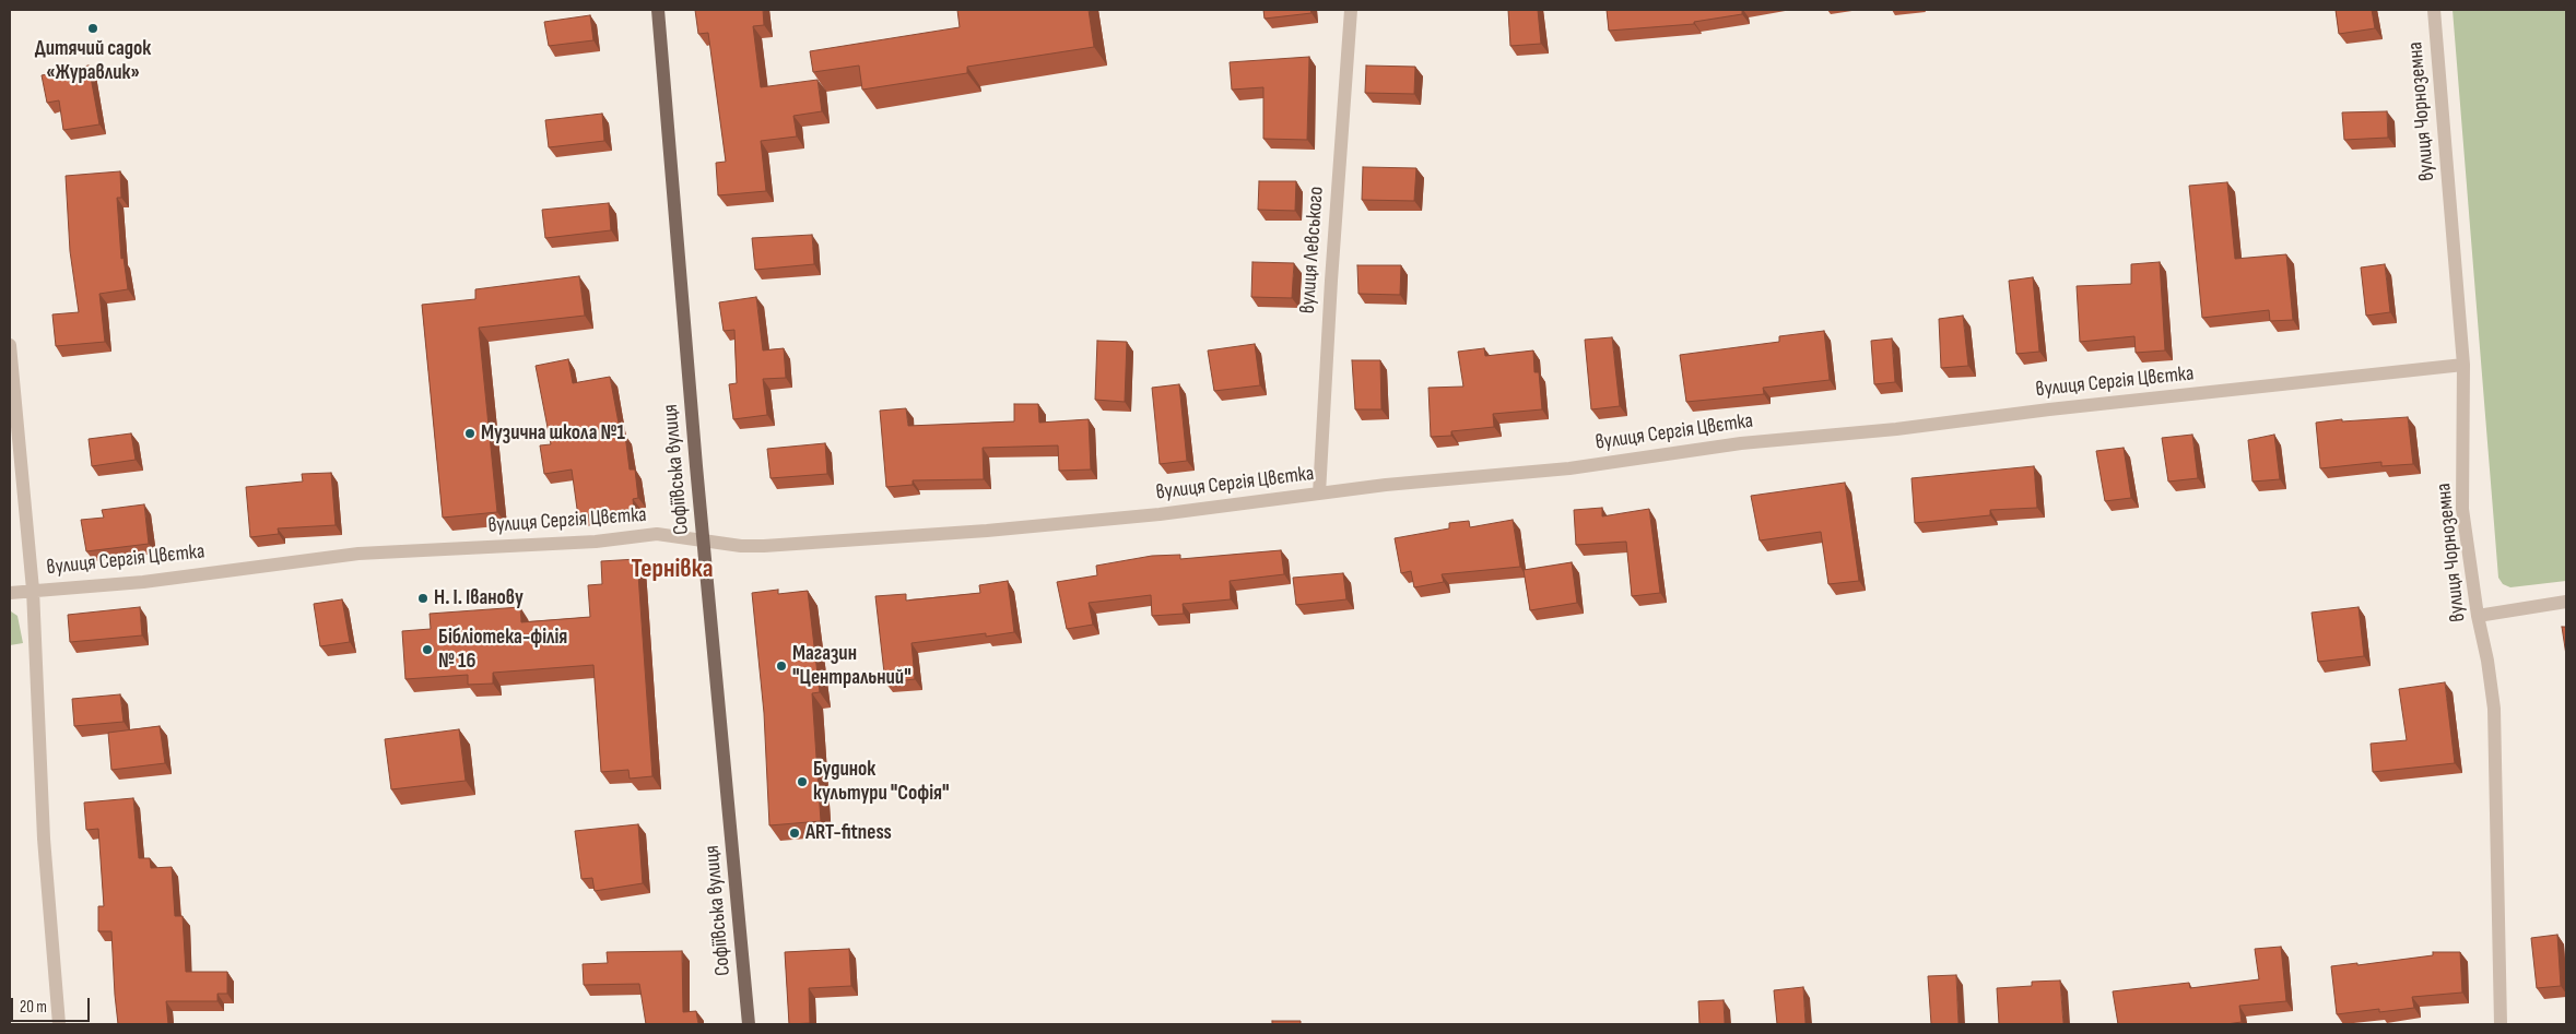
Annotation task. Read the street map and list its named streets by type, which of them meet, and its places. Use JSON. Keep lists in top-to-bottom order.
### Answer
{
  "streets": {
    "main road": ["Софіївська вулиця"],
    "street": ["вулиця Чорноземна", "вулиця Левського", "вулиця Сергія Цвєтка"]
  },
  "crossings": [
    ["вулиця Чорноземна", "вулиця Сергія Цвєтка"],
    ["вулиця Левського", "вулиця Сергія Цвєтка"],
    ["вулиця Сергія Цвєтка", "Софіївська вулиця"]
  ],
  "districts": ["Тернівка"],
  "places": [
    "Дитячий садок «Журавлик»",
    "Музична школа №1",
    "Н. І. Іванову",
    "Бібліотека-філія № 16",
    "Магазин \"Центральний\"",
    "Будинок культури \"Софія\"",
    "ART-fitness"
  ],
  "scale_bar": "20 m"
}
